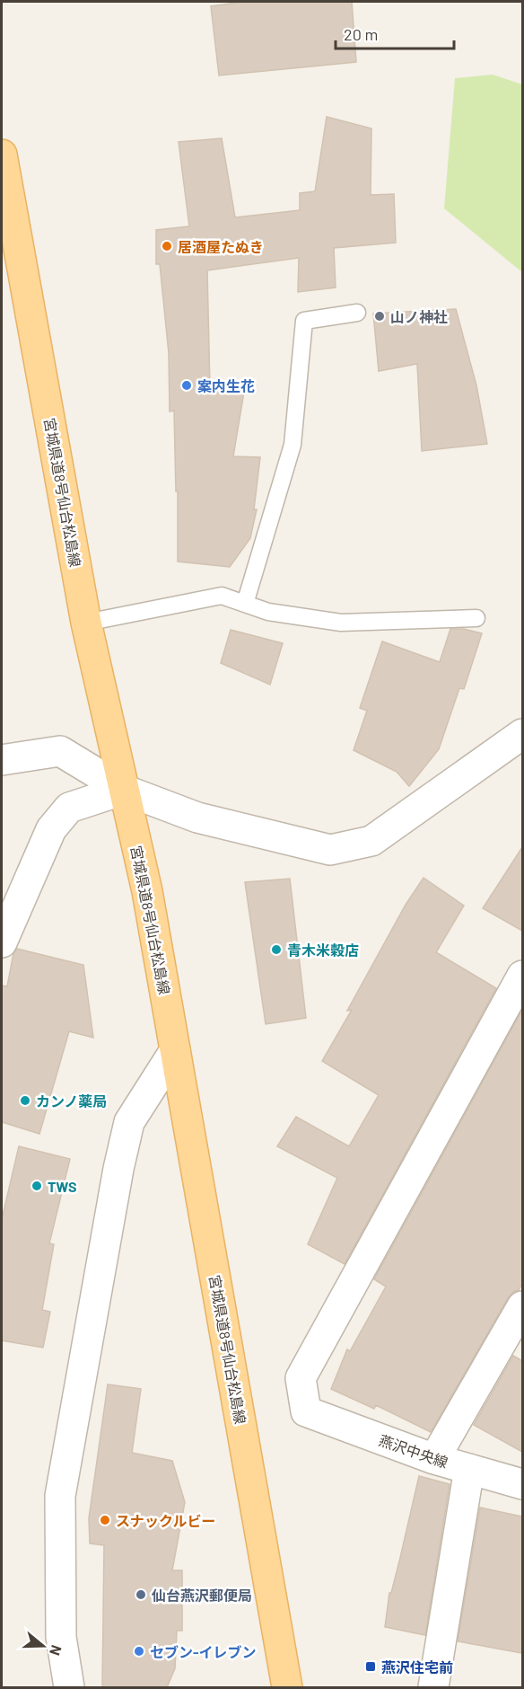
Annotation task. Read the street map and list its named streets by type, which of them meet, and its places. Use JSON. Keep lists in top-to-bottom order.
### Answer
{
  "streets": {
    "main road": ["宮城県道8号仙台松島線"],
    "street": ["燕沢中央線"]
  },
  "places": {
    "other": [
      "居酒屋たぬき",
      "山ノ神社",
      "案内生花",
      "青木米穀店",
      "カンノ薬局",
      "TWS",
      "スナックルビー",
      "仙台燕沢郵便局",
      "セブン-イレブン"
    ],
    "transit": ["燕沢住宅前"]
  },
  "scale_bar": "20 m",
  "north": "right"
}
